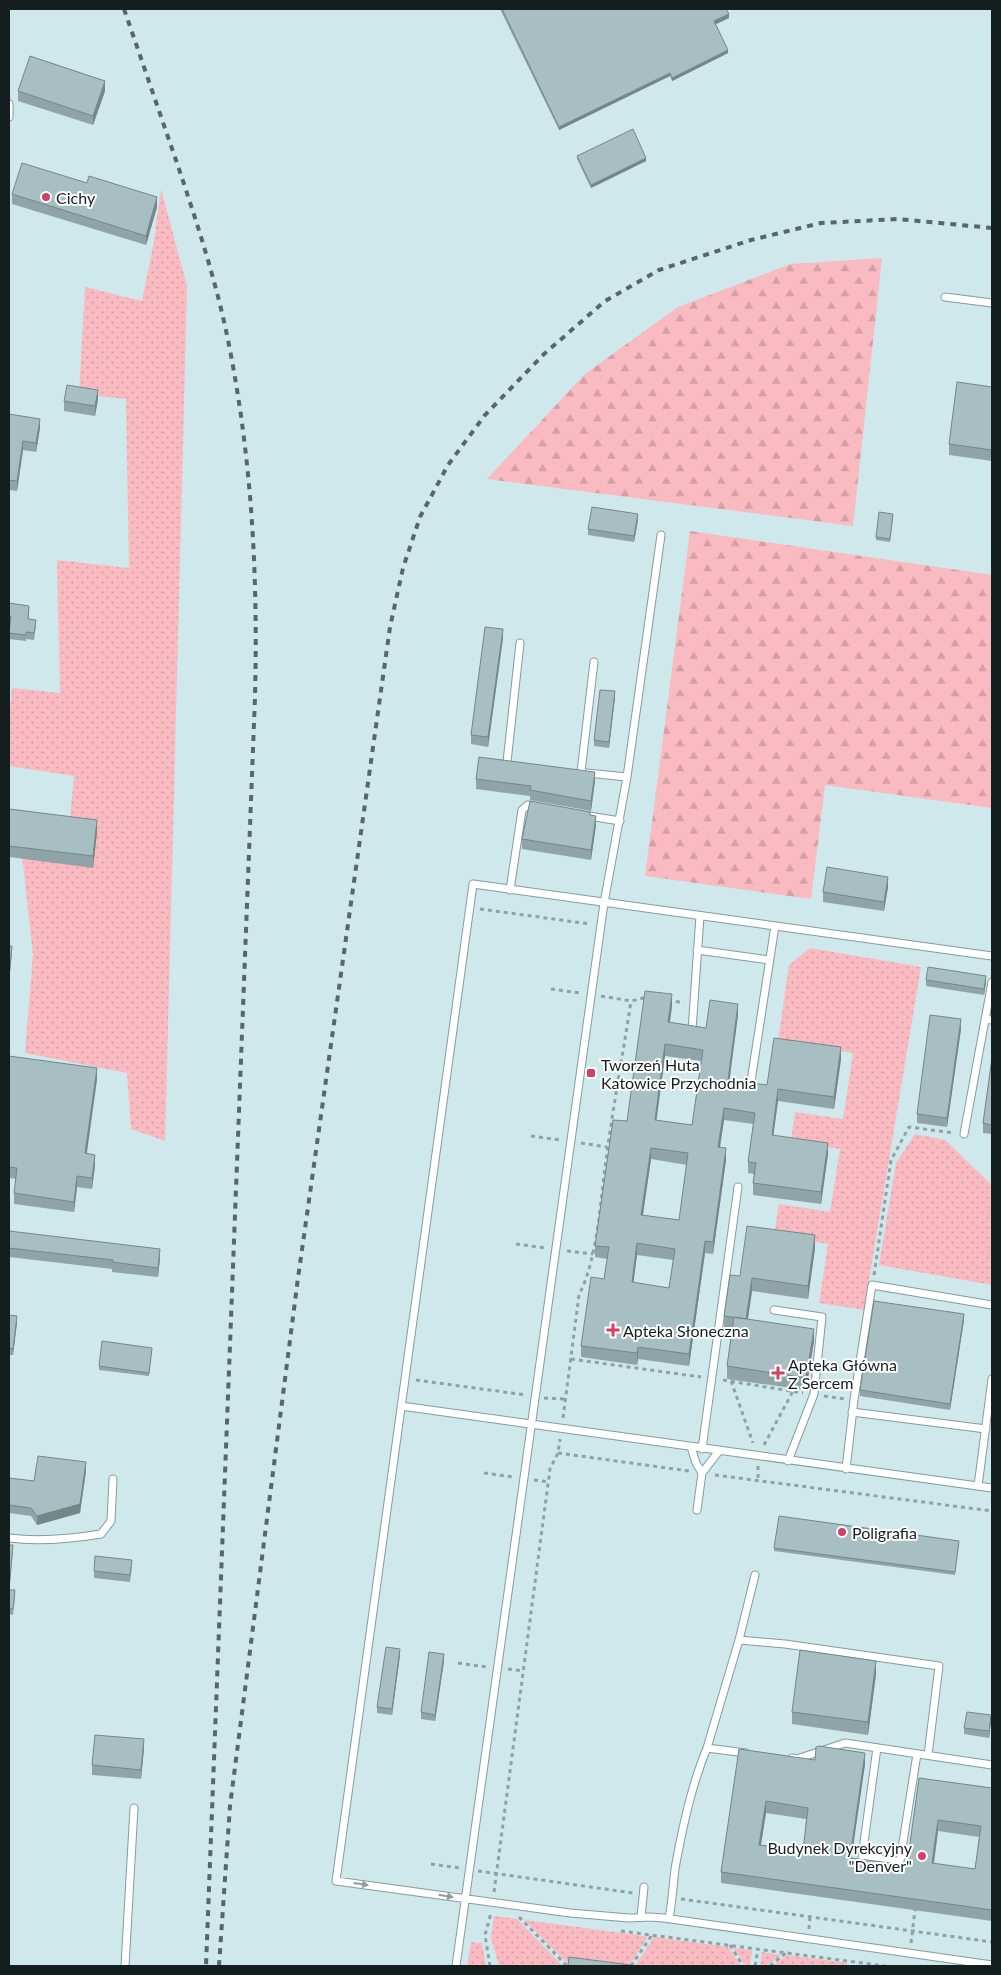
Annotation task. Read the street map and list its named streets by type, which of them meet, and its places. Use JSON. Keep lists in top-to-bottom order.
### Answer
{
  "places": {
    "other": ["Cichy", "Poligrafia", "Budynek Dyrekcyjny \"Denver\""],
    "transit": ["Tworzeń Huta Katowice Przychodnia"],
    "health": ["Apteka Słoneczna", "Apteka Główna Z Sercem"]
  }
}
